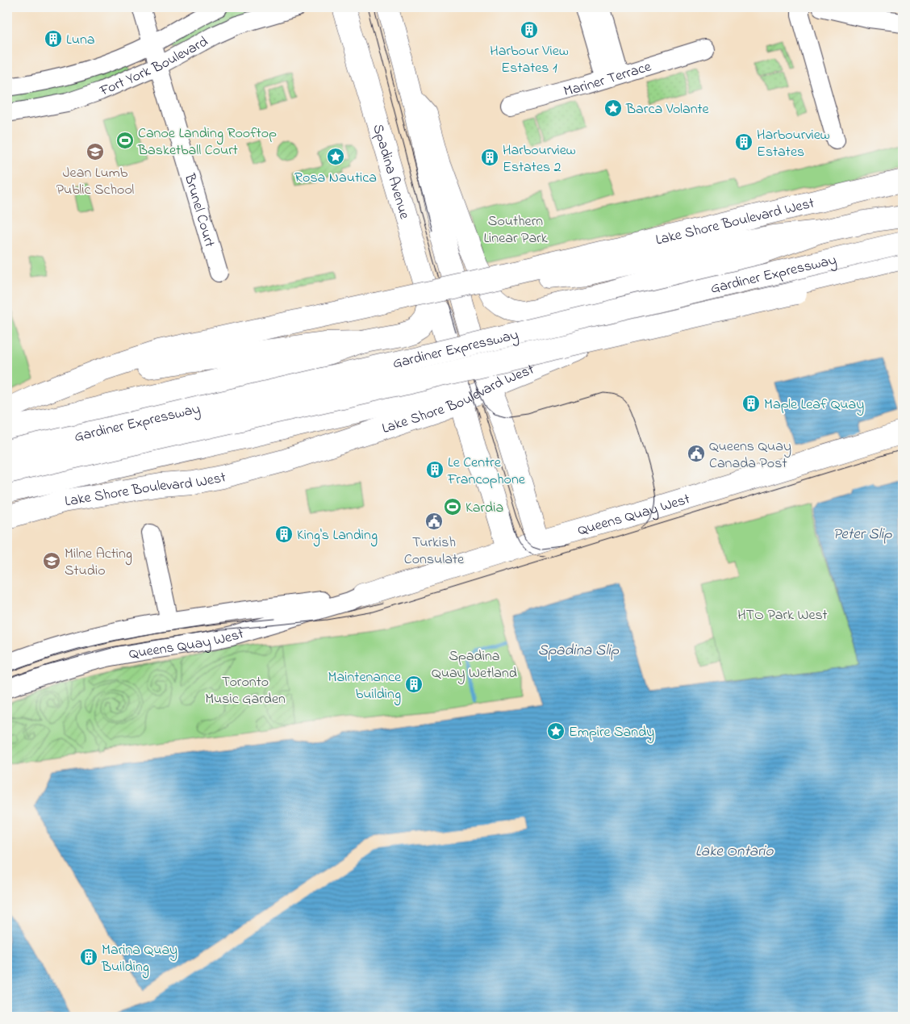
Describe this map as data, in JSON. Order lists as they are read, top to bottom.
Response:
{
  "streets": {
    "main road": [
      "Spadina Avenue",
      "Lake Shore Boulevard West",
      "Gardiner Expressway",
      "Queens Quay West"
    ],
    "street": ["Fort York Boulevard", "Mariner Terrace", "Brunel Court"]
  },
  "crossings": [
    ["Fort York Boulevard", "Brunel Court"]
  ],
  "water": ["Peter Slip", "Spadina Slip", "Lake Ontario"],
  "parks": [
    "Southern Linear Park",
    "HTO Park West",
    "Spadina Quay Wetland",
    "Toronto Music Garden"
  ],
  "places": {
    "building": [
      "Harbour View Estates 1",
      "Luna",
      "Harbourview Estates",
      "Harbourview Estates 2",
      "Maple Leaf Quay",
      "Le Centre Francophone",
      "King's Landing",
      "Maintenance building",
      "Marina Quay Building"
    ],
    "place": ["Barca Volante", "Rosa Nautica", "Empire Sandy"],
    "sports": ["Canoe Landing Rooftop Basketball Court", "Kardia"],
    "school or university": ["Jean Lumb Public School", "Milne Acting Studio"],
    "public building": ["Queens Quay Canada Post", "Turkish Consulate"]
  }
}
